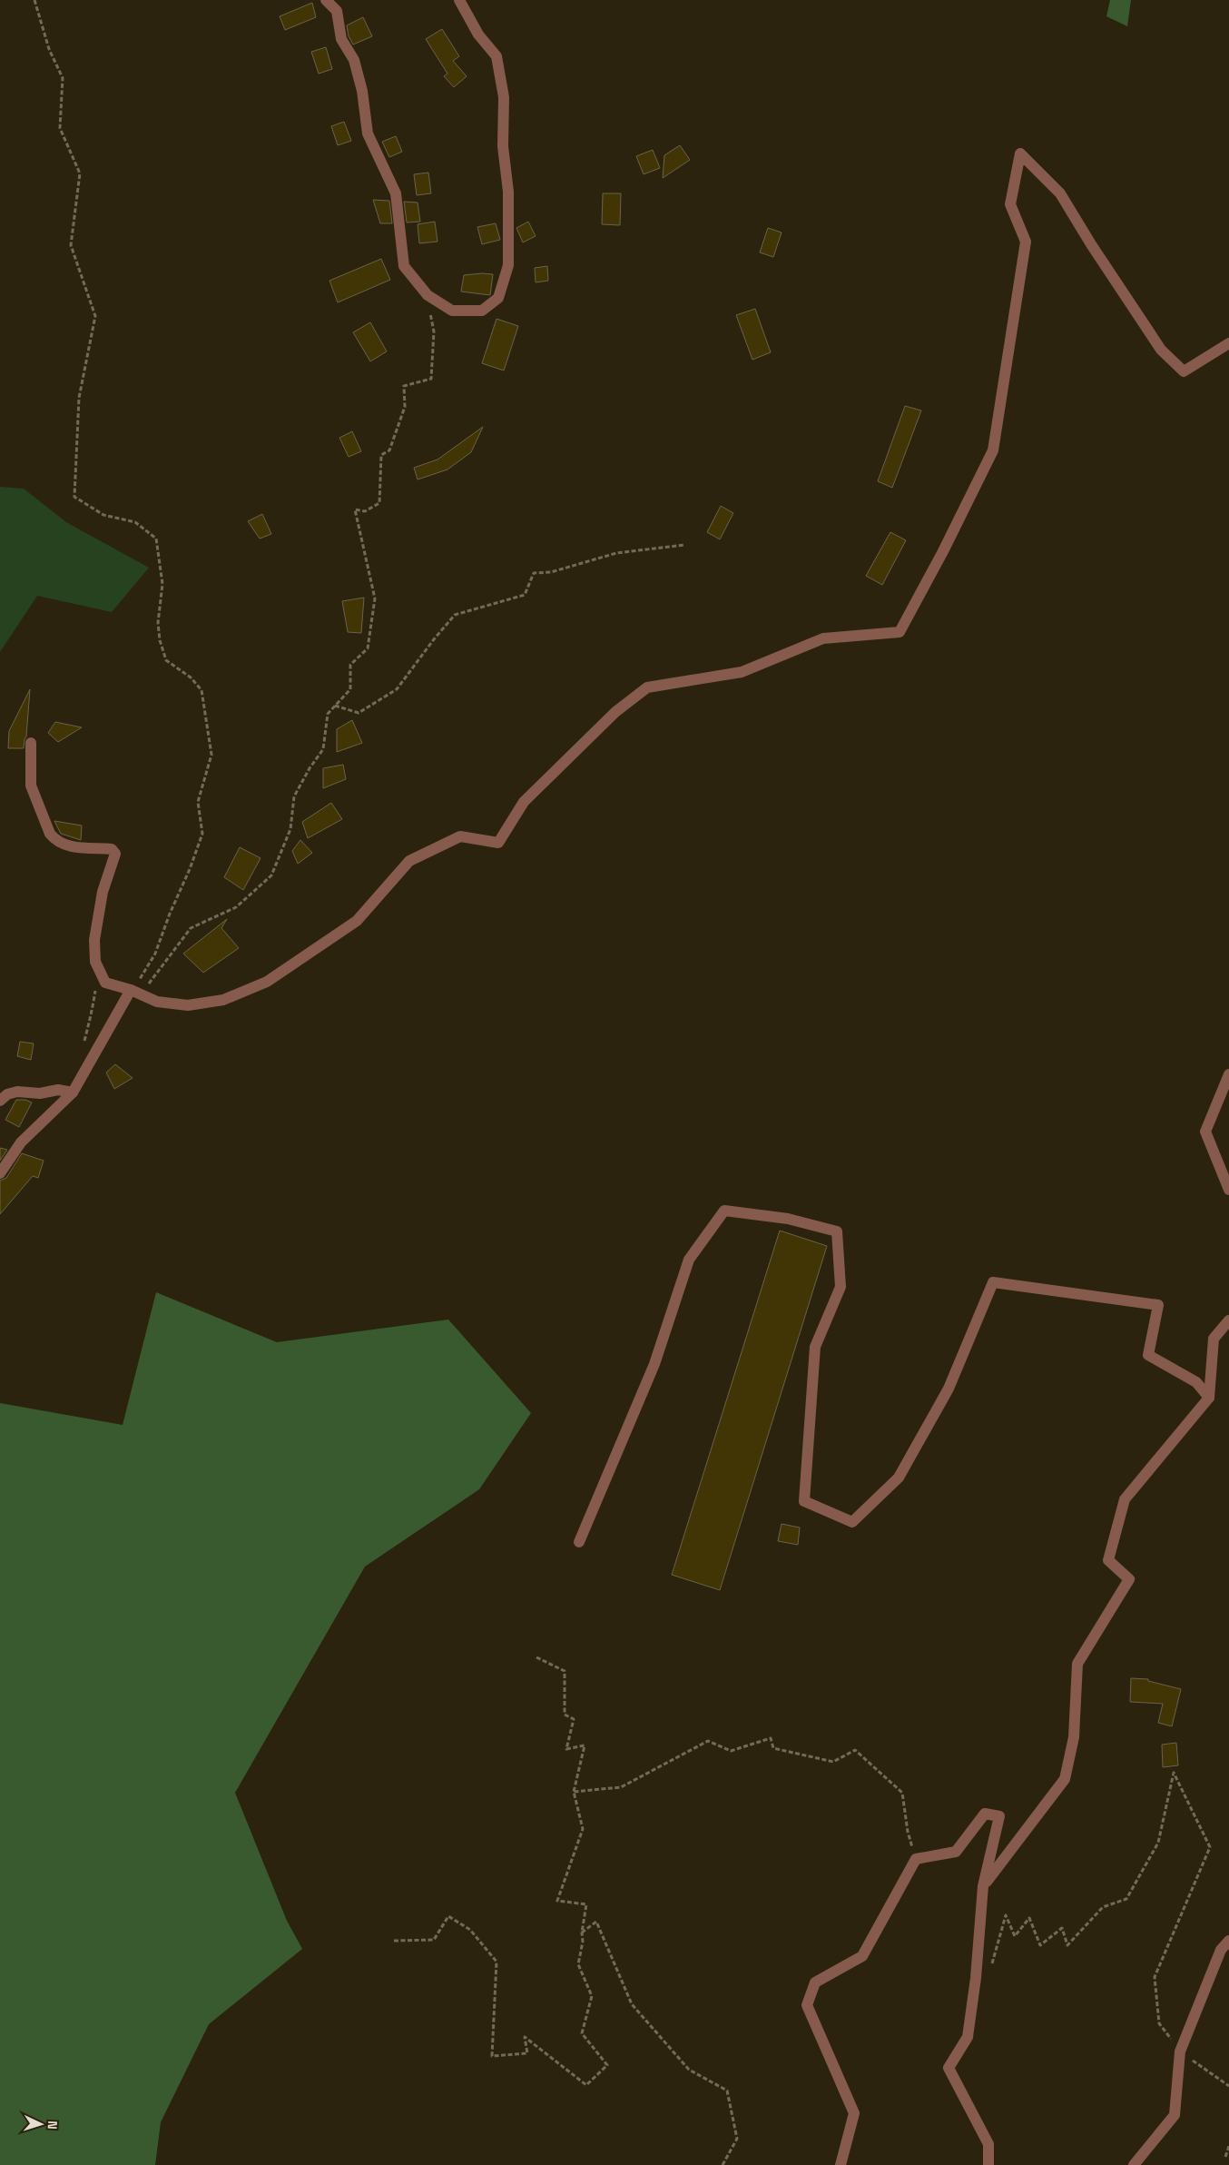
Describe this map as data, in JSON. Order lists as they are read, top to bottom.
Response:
{
  "north": "right"
}
